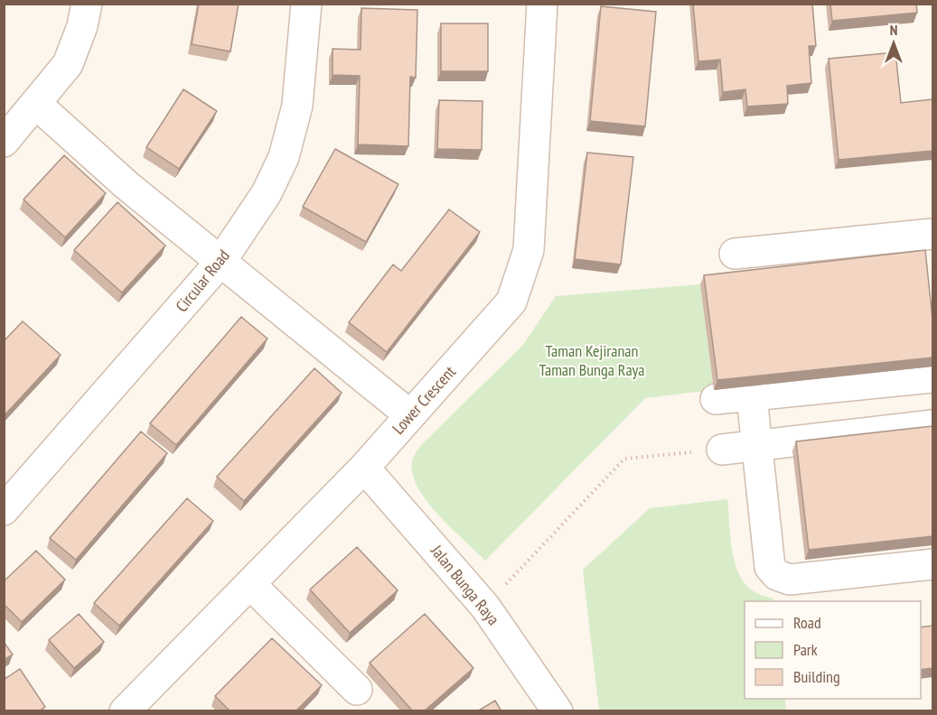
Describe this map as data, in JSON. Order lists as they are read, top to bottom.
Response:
{
  "streets": {
    "street": ["Circular Road", "Lower Crescent", "Jalan Bunga Raya"]
  },
  "crossings": [
    ["Lower Crescent", "Jalan Bunga Raya"]
  ],
  "parks": ["Taman Kejiranan Taman Bunga Raya"],
  "legend": ["Road", "Park", "Building"],
  "north": "top"
}
